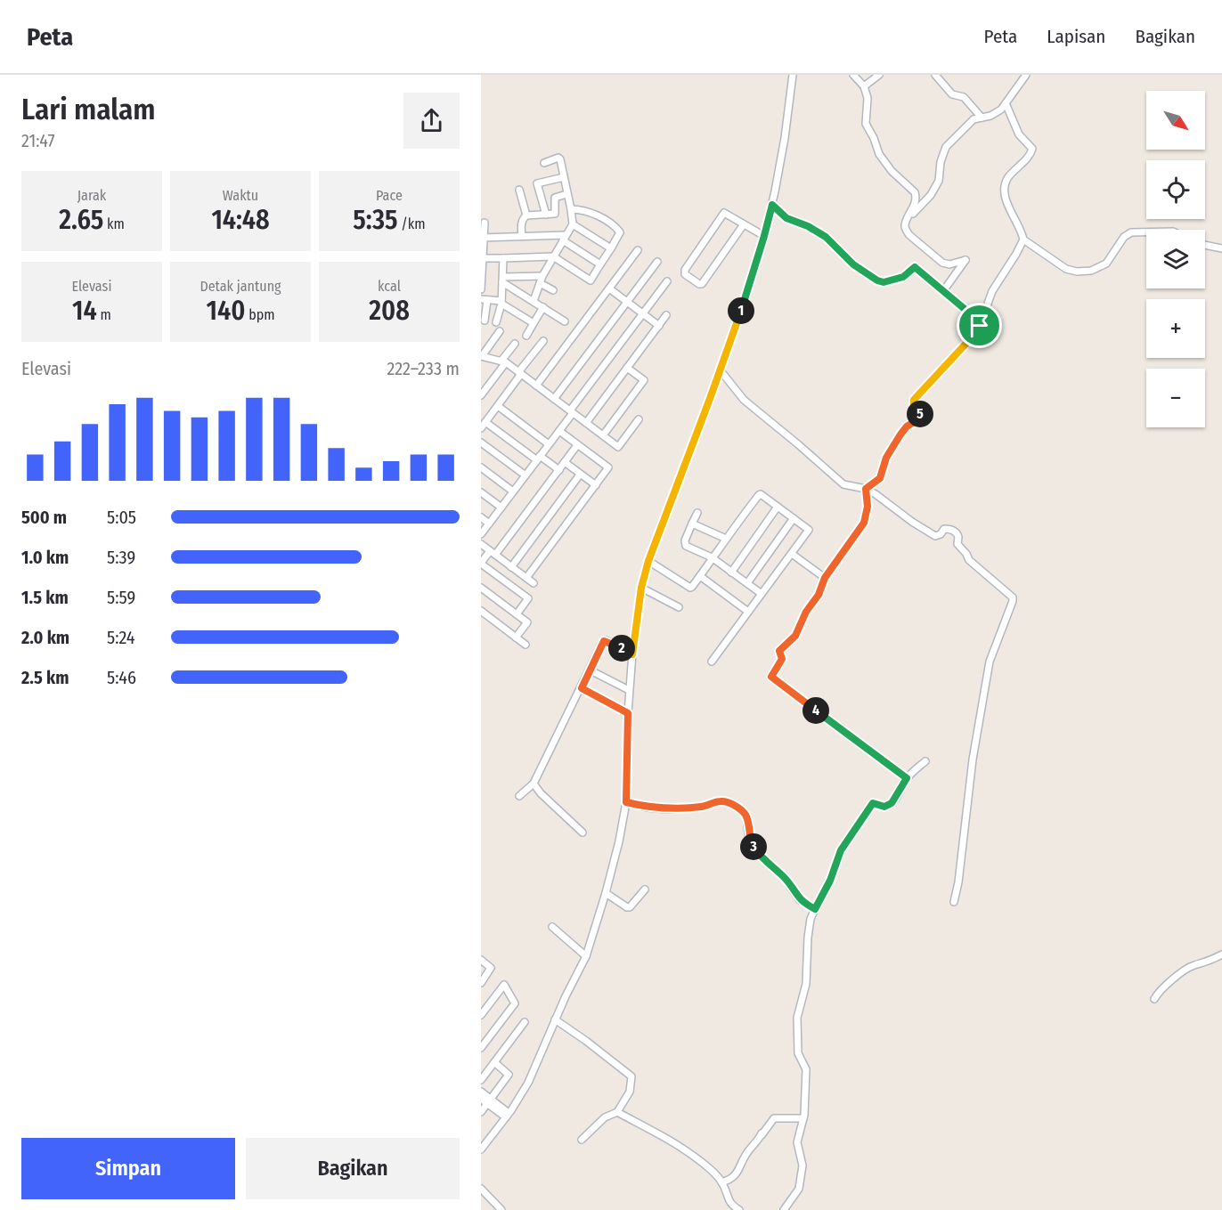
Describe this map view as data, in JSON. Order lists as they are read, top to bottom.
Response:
{
  "north": "bottom right",
  "page": {
    "header": "Peta",
    "nav": ["Peta", "Lapisan", "Bagikan"],
    "heading": ["Lari malam", "21:47"],
    "map_buttons": ["+", "−"],
    "stats": [
      ["Jarak", "2.65 km"],
      ["Waktu", "14:48"],
      ["Pace", "5:35 /km"],
      ["Elevasi", "14 m"],
      ["Detak jantung", "140 bpm"],
      ["kcal", "208"]
    ],
    "pins": [
      "1",
      "5",
      "2",
      "4",
      "3"
    ],
    "chart": ["Elevasi", "222–233 m"],
    "list": [
      {
        "name": "500 m",
        "note": "5:05"
      },
      {
        "name": "1.0 km",
        "note": "5:39"
      },
      {
        "name": "1.5 km",
        "note": "5:59"
      },
      {
        "name": "2.0 km",
        "note": "5:24"
      },
      {
        "name": "2.5 km",
        "note": "5:46"
      }
    ],
    "buttons": ["Simpan", "Bagikan"]
  }
}
